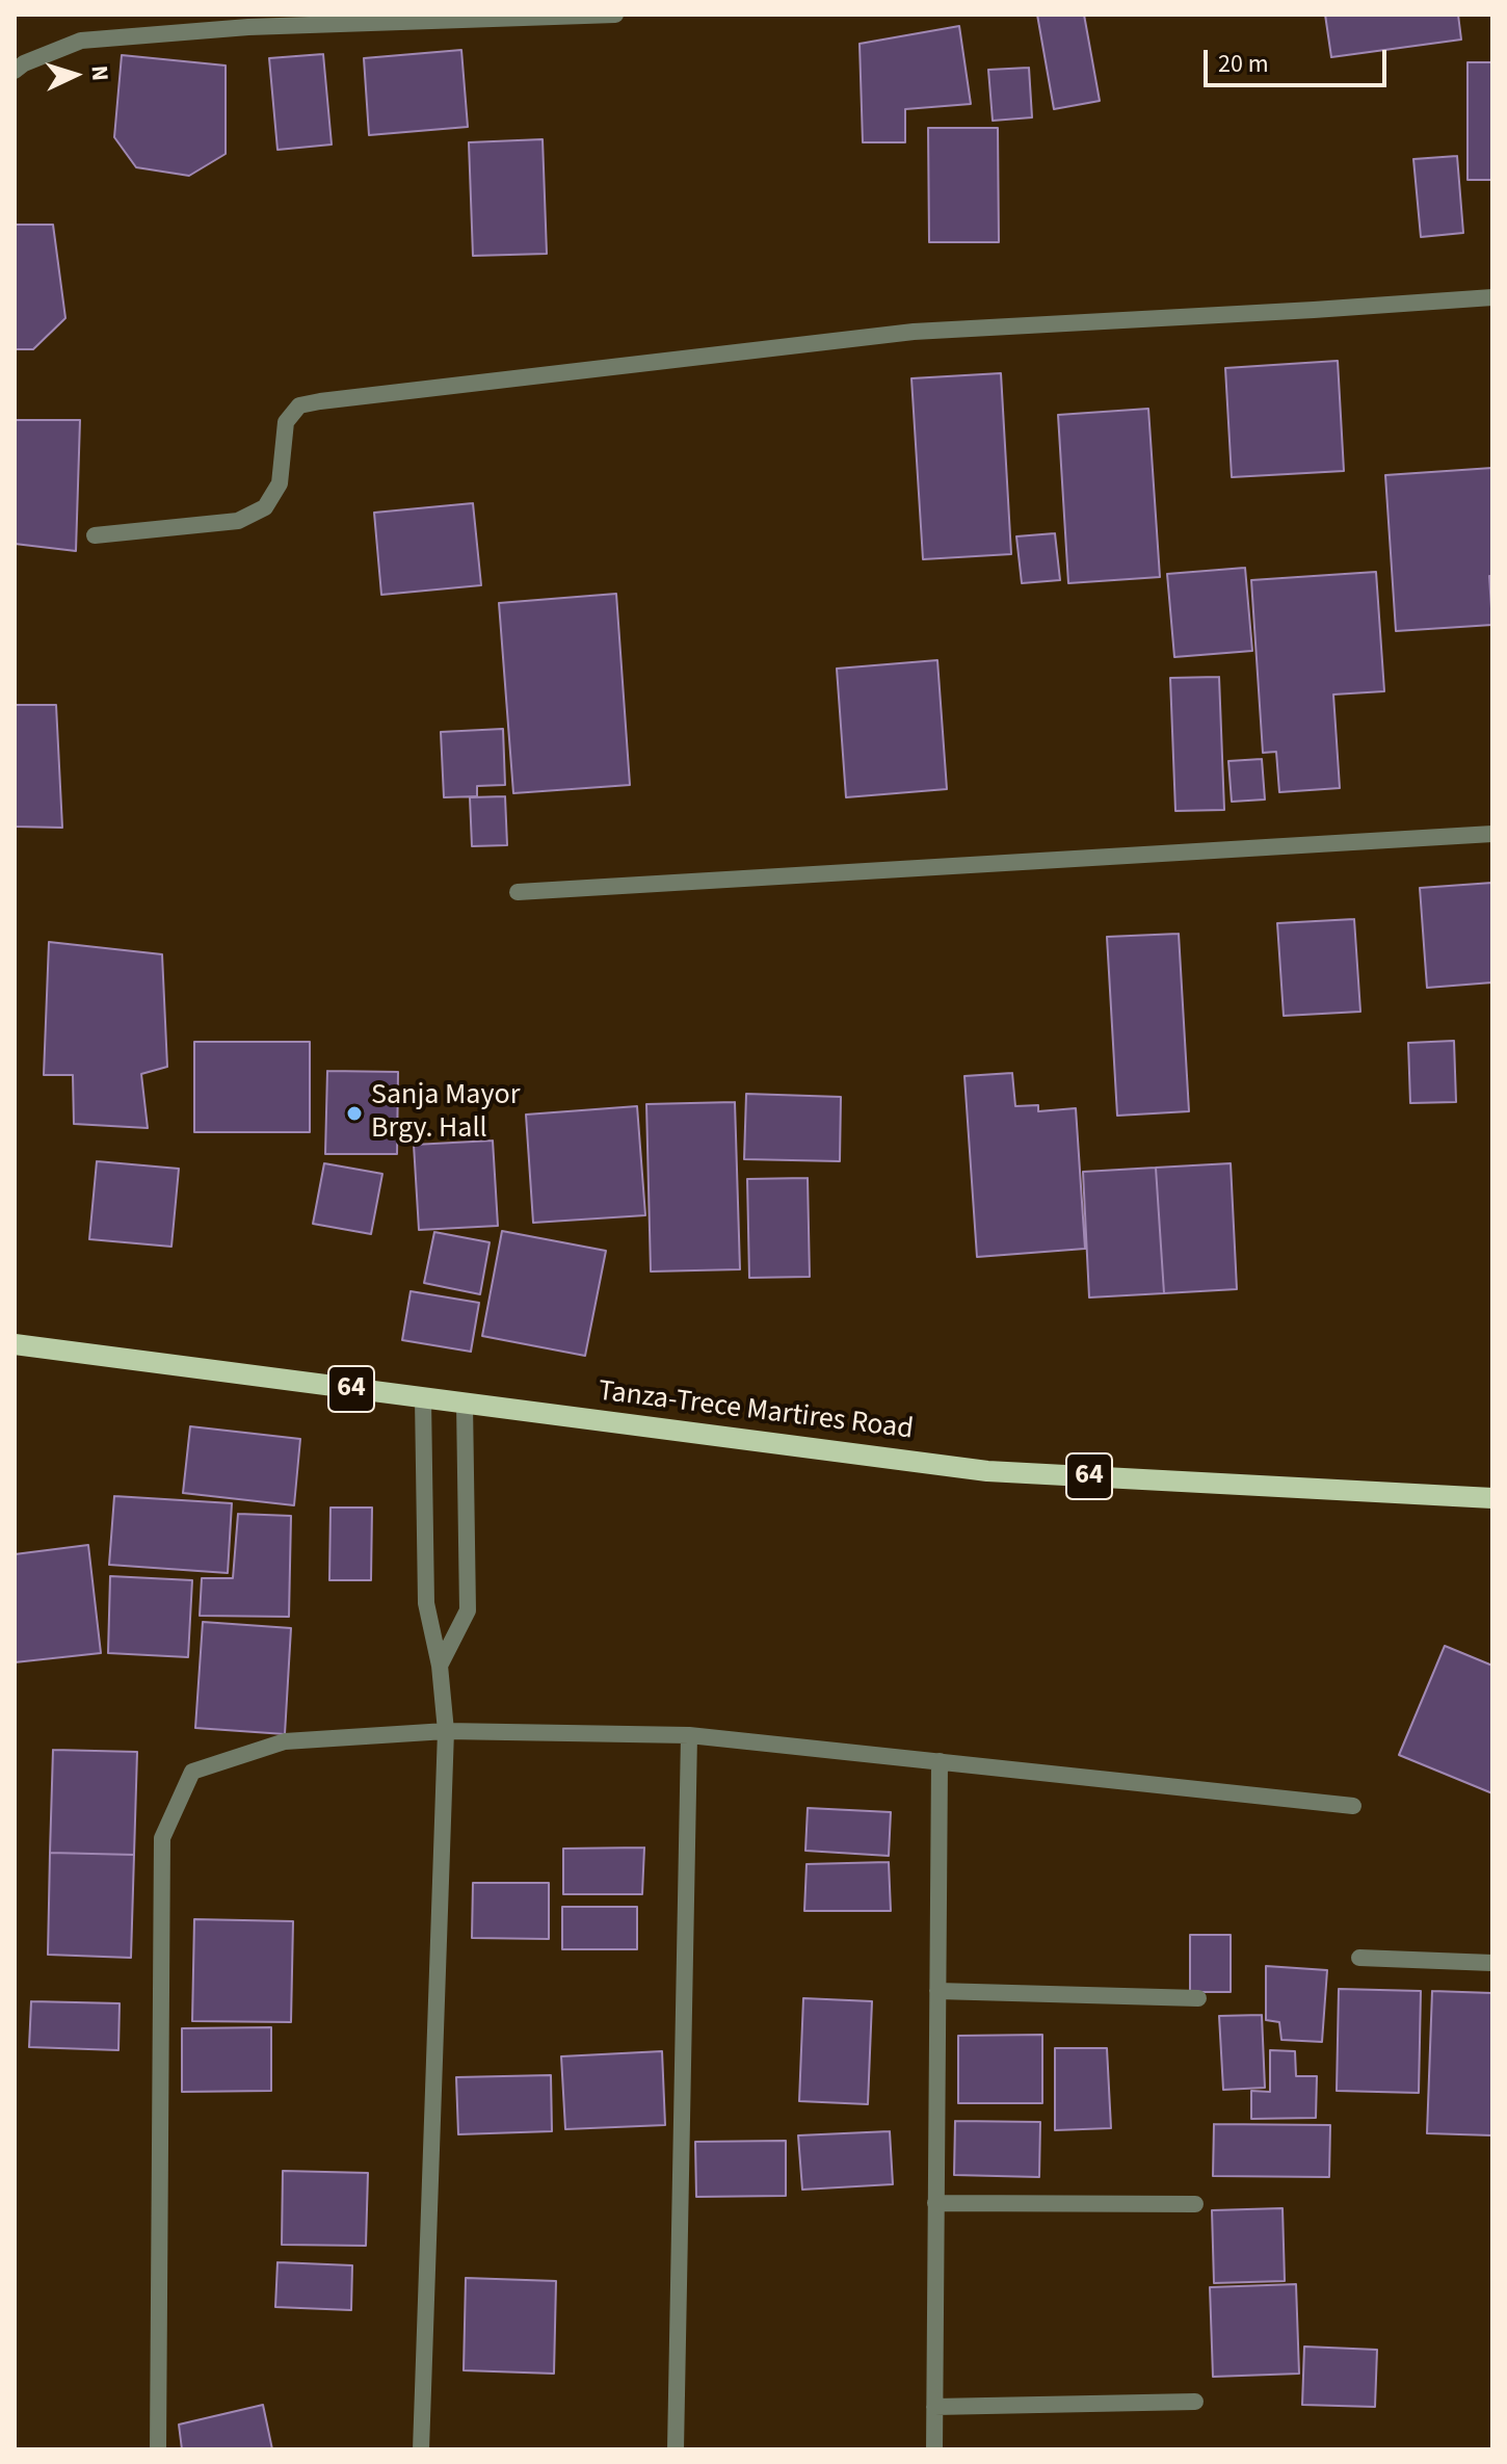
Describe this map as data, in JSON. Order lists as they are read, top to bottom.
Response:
{
  "streets": {
    "main road": ["64", "Tanza-Trece Martires Road"]
  },
  "places": ["Sanja Mayor Brgy. Hall"],
  "scale_bar": "20 m",
  "north": "right"
}
